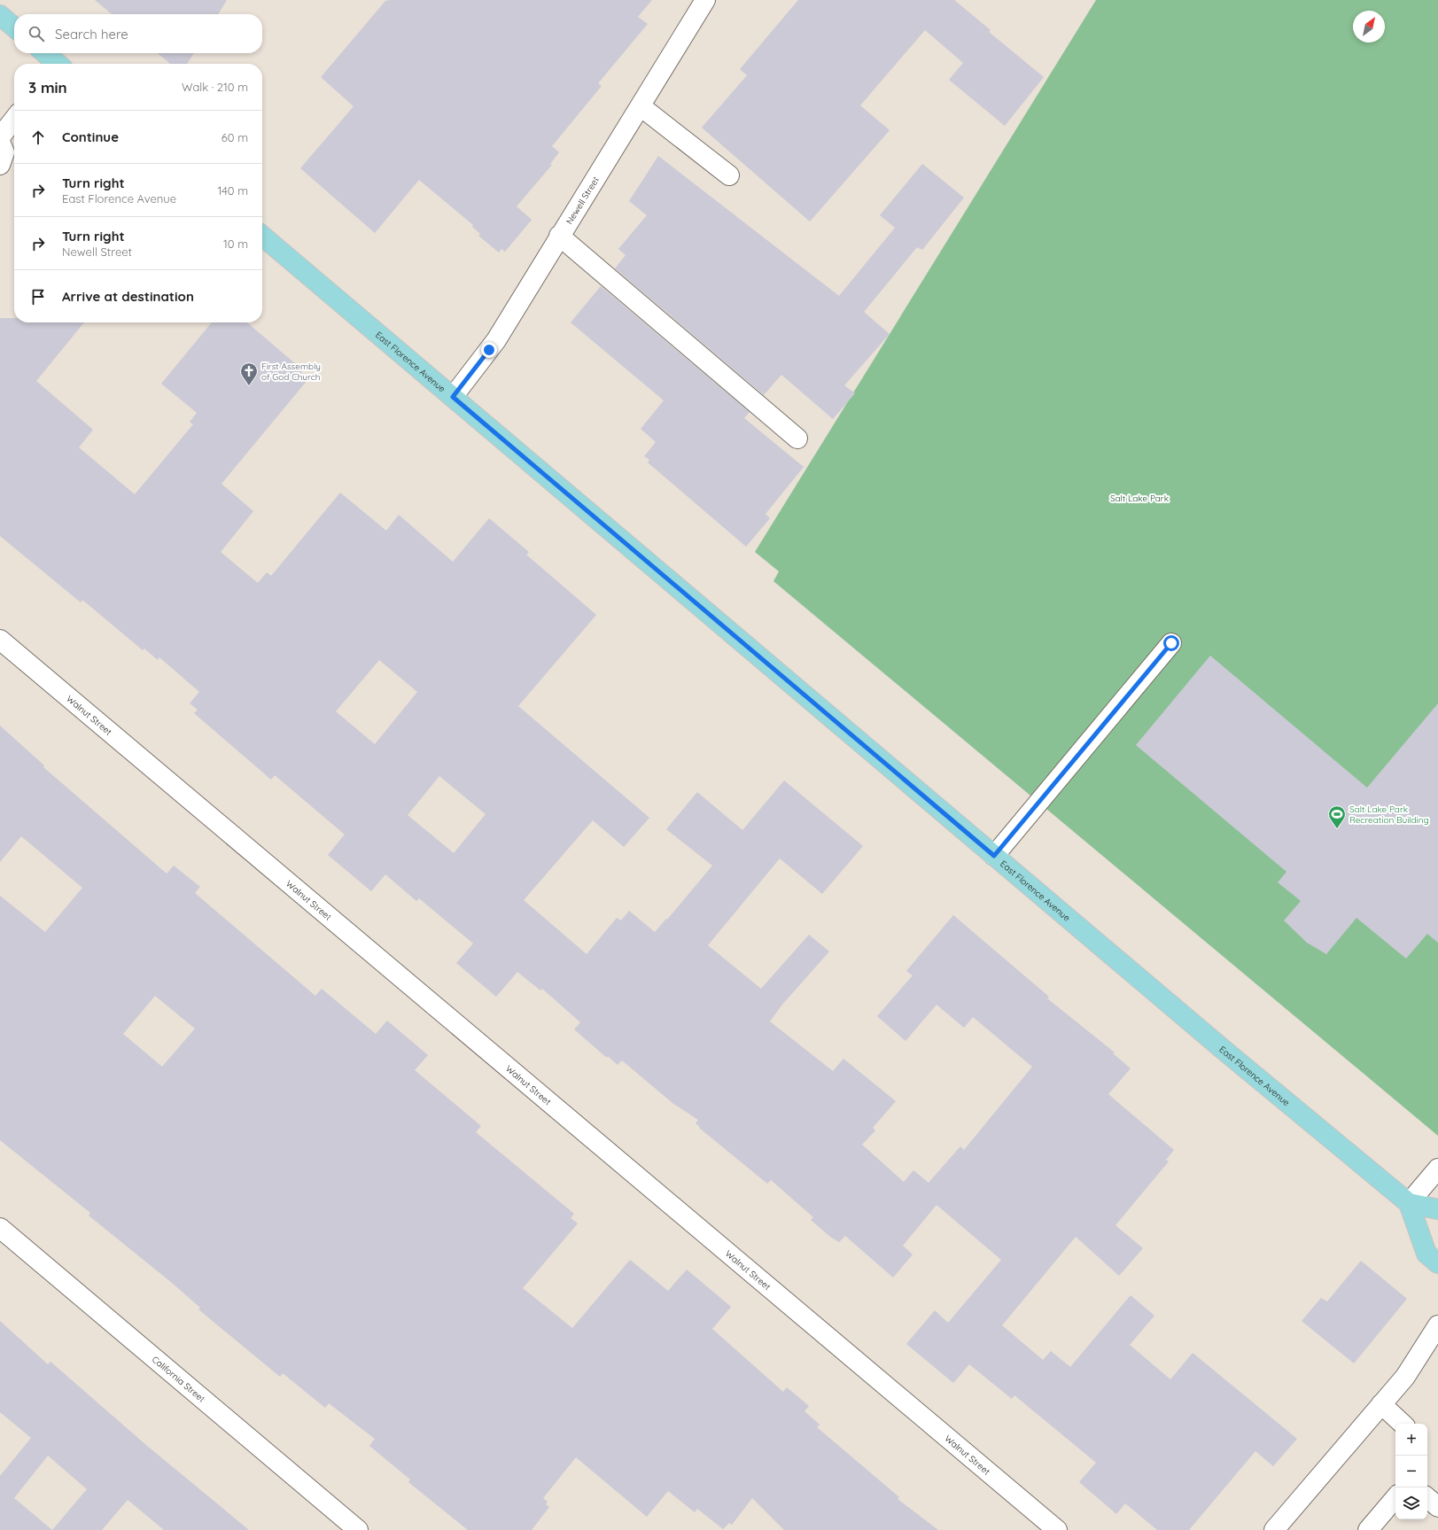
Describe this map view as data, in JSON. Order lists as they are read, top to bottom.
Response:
{
  "streets": {
    "main road": ["East Florence Avenue"],
    "street": ["Newell Street", "Walnut Street", "California Street"]
  },
  "crossings": [
    ["Newell Street", "East Florence Avenue"]
  ],
  "parks": ["Salt Lake Park"],
  "places": {
    "church": ["First Assembly of God Church"],
    "sports": ["Salt Lake Park Recreation Building"]
  },
  "north": "top right",
  "page": {
    "search": "Search here",
    "heading": ["3 min", "Walk · 210 m"],
    "list": [
      ["Continue", "60 m"],
      ["Turn right", "East Florence Avenue", "140 m"],
      ["Turn right", "Newell Street", "10 m"],
      "Arrive at destination"
    ],
    "map_buttons": ["+", "−"]
  }
}
